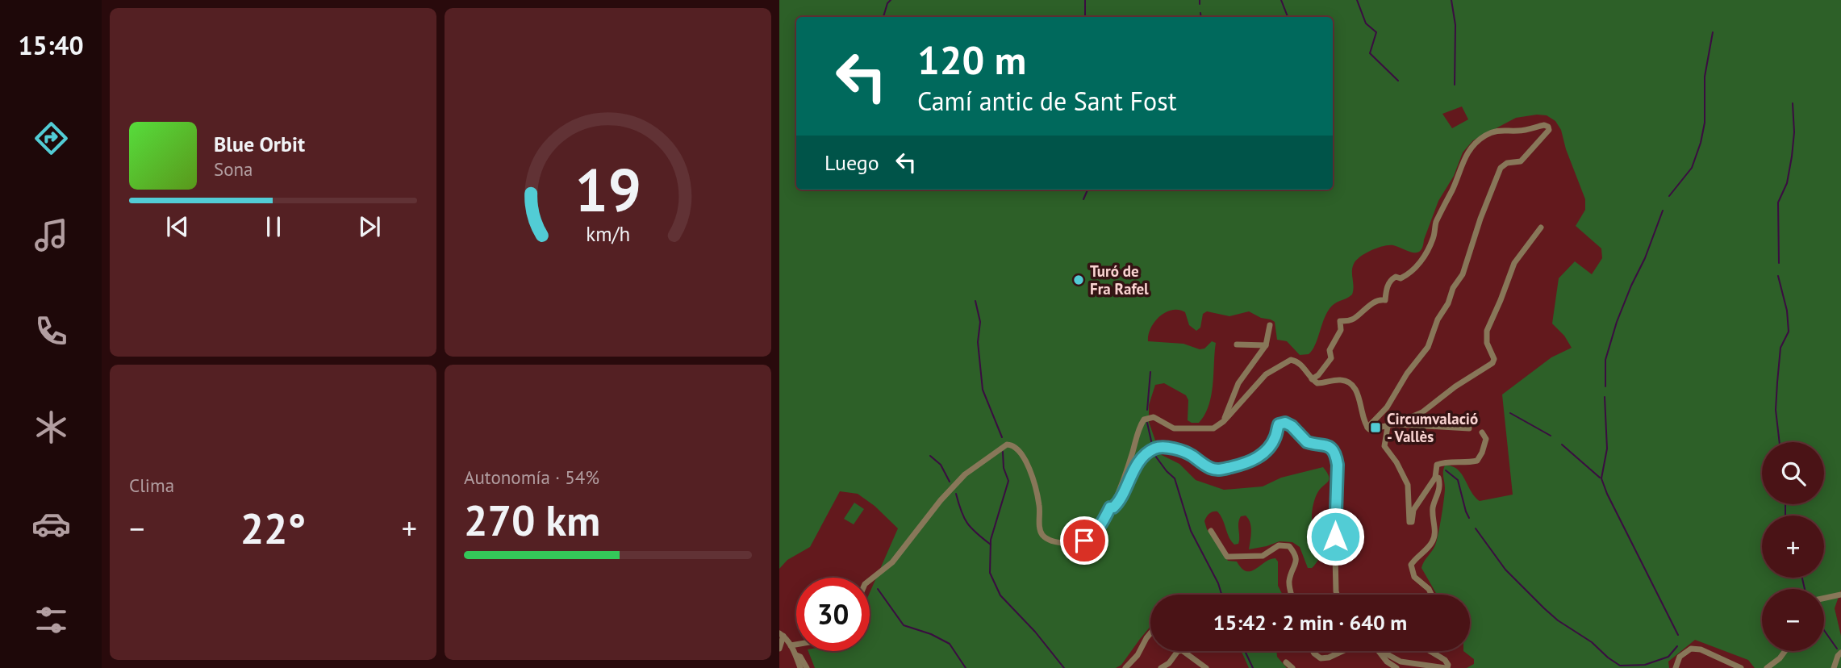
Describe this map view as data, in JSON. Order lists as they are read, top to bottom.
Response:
{
  "places": {
    "other": ["Turó de Fra Rafel"],
    "transit": ["Circumvalació - Vallès"]
  },
  "page": {
    "tabs": "15:40",
    "turn": ["120 m", "Camí antic de Sant Fost"],
    "song": ["Blue Orbit", "Sona"],
    "then": "Luego",
    "tile": [
      "Clima",
      ["Autonomía · 54%", "270 km"]
    ],
    "map_buttons": ["+", "−"],
    "heat": ["−", "22°", "+"],
    "limit": "30",
    "trip": "15:42 · 2 min · 640 m",
    "gauge": ["19", "km/h"]
  }
}
